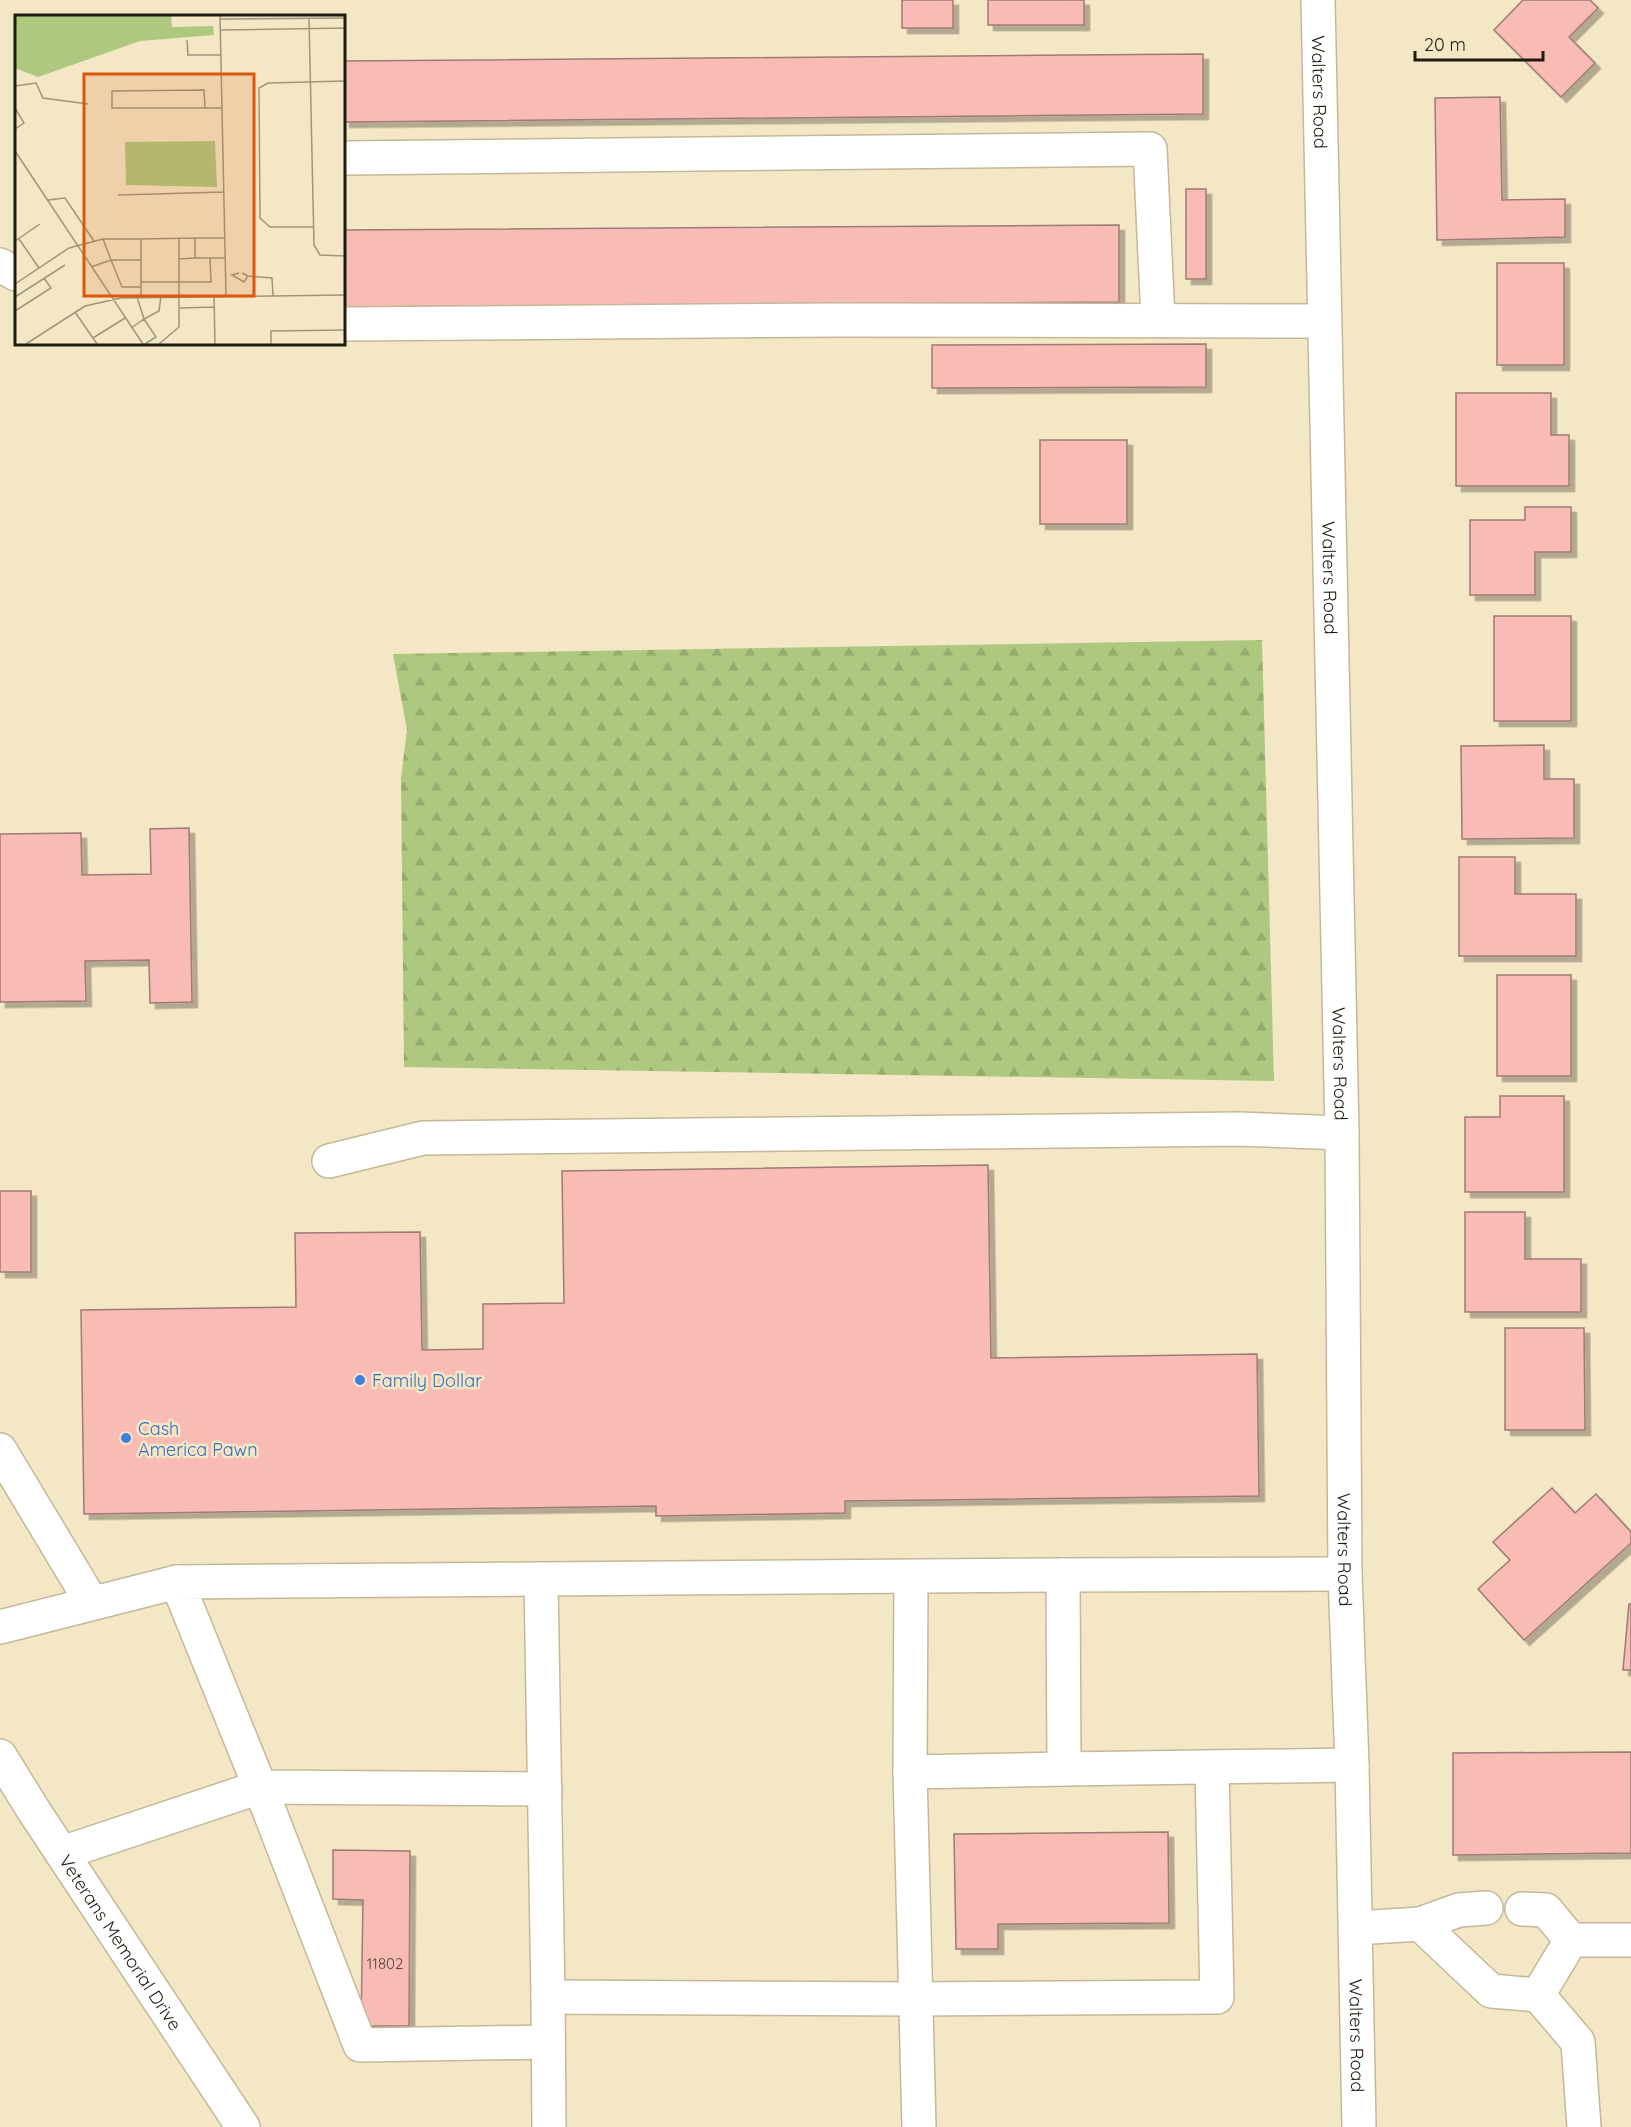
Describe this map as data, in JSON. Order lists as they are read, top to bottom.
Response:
{
  "streets": {
    "street": ["Walters Road", "Veterans Memorial Drive"]
  },
  "places": ["Family Dollar", "Cash America Pawn"],
  "house_numbers": ["11802"],
  "scale_bar": "20 m"
}
